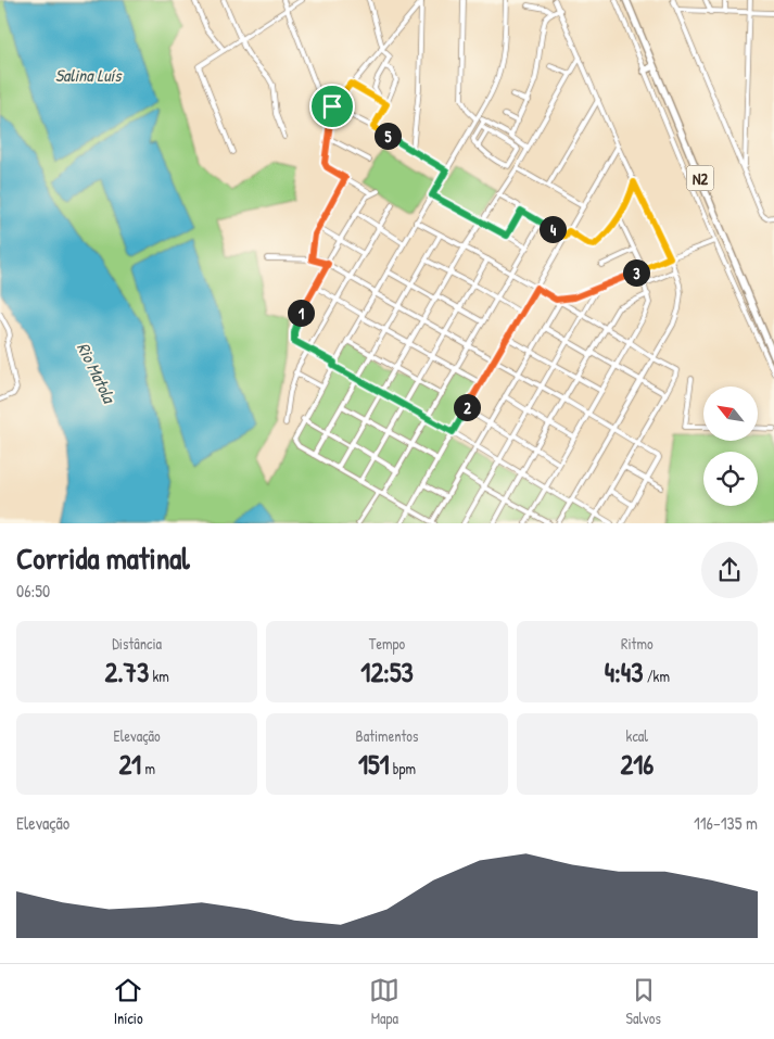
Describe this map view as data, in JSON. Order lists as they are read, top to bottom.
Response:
{
  "streets": {
    "main road": ["N2"]
  },
  "water": ["Salina Luís", "Rio Matola"],
  "north": "top left",
  "page": {
    "pins": [
      "5",
      "4",
      "3",
      "1",
      "2"
    ],
    "heading": ["Corrida matinal", "06:50"],
    "stats": [
      ["Distância", "2.73 km"],
      ["Tempo", "12:53"],
      ["Ritmo", "4:43 /km"],
      ["Elevação", "21 m"],
      ["Batimentos", "151 bpm"],
      ["kcal", "216"]
    ],
    "chart": ["Elevação", "116–135 m"],
    "tabs": ["Início", "Mapa", "Salvos"]
  }
}
